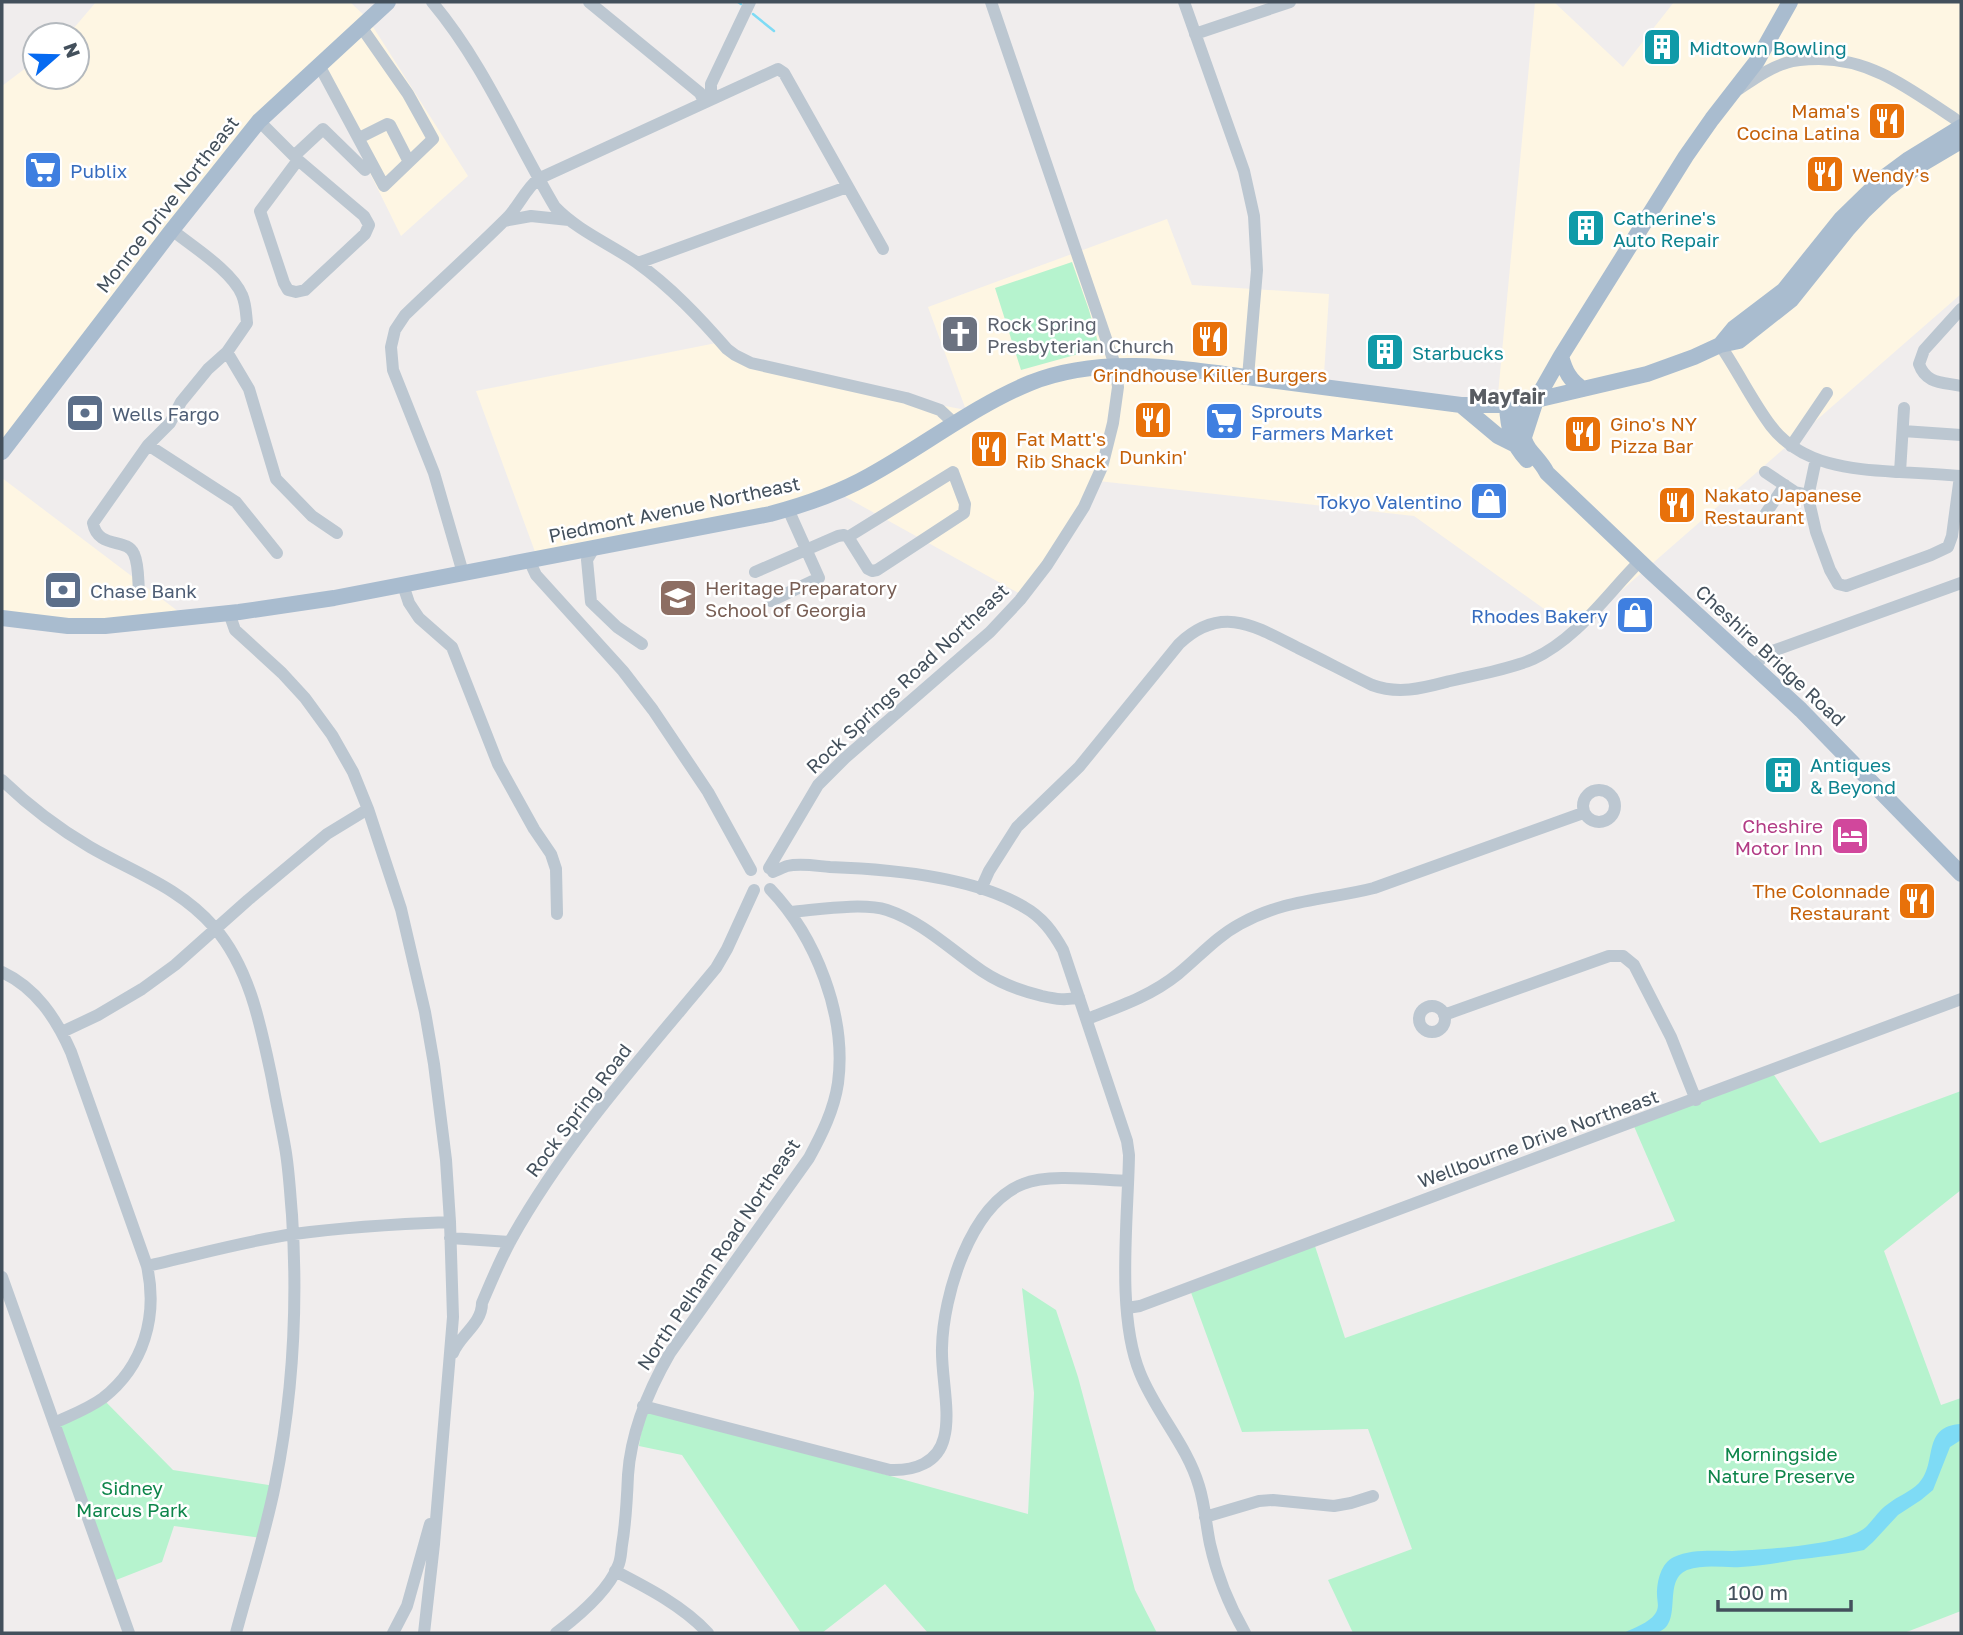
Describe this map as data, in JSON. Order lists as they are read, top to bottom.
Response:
{
  "streets": {
    "main road": ["Monroe Drive Northeast", "Piedmont Avenue Northeast", "Cheshire Bridge Road"],
    "street": [
      "Rock Springs Road Northeast",
      "Rock Spring Road",
      "Wellbourne Drive Northeast",
      "North Pelham Road Northeast"
    ]
  },
  "crossings": [
    ["Piedmont Avenue Northeast", "Rock Springs Road Northeast"],
    ["Rock Springs Road Northeast", "Rock Spring Road"],
    ["Rock Springs Road Northeast", "North Pelham Road Northeast"],
    ["Rock Spring Road", "North Pelham Road Northeast"]
  ],
  "districts": ["Mayfair"],
  "parks": ["Morningside Nature Preserve", "Sidney Marcus Park"],
  "places": {
    "building": [
      "Midtown Bowling",
      "Catherine's Auto Repair",
      "Starbucks",
      "Antiques & Beyond"
    ],
    "restaurant": [
      "Mama's Cocina Latina",
      "Wendy's",
      "Grindhouse Killer Burgers",
      "Dunkin'",
      "Gino's NY Pizza Bar",
      "Fat Matt's Rib Shack",
      "Nakato Japanese Restaurant",
      "The Colonnade Restaurant"
    ],
    "supermarket": ["Publix", "Sprouts Farmers Market"],
    "church": ["Rock Spring Presbyterian Church"],
    "bank": ["Wells Fargo", "Chase Bank"],
    "shop": ["Tokyo Valentino", "Rhodes Bakery"],
    "school or university": ["Heritage Preparatory School of Georgia"],
    "hotel": ["Cheshire Motor Inn"]
  },
  "scale_bar": "100 m",
  "north": "right"
}
